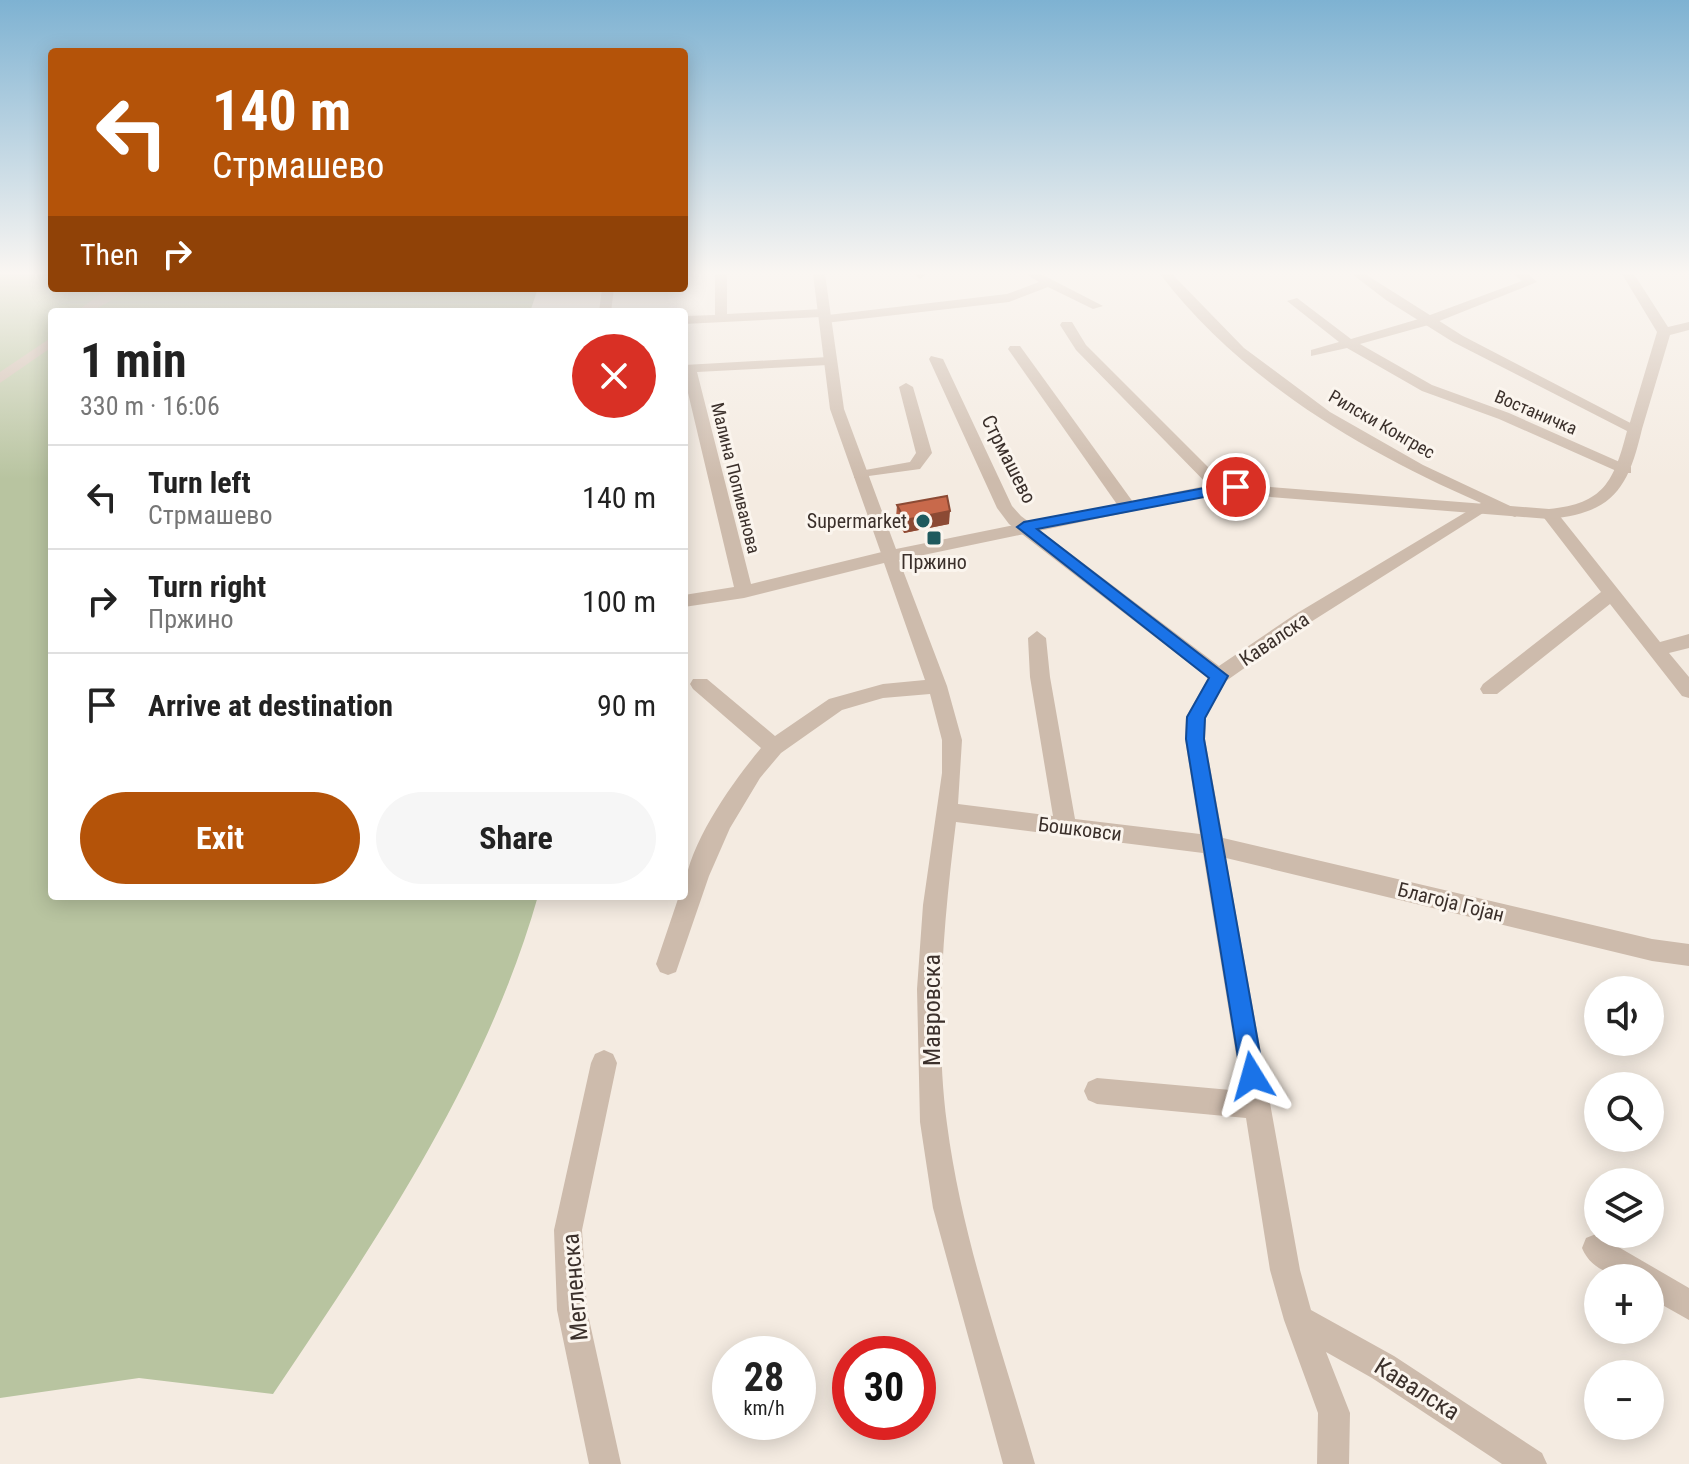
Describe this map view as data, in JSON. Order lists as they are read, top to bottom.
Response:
{
  "streets": {
    "street": [
      "Востаничка",
      "Рилски Конгрес",
      "Стрмашево",
      "Малина Попиванова",
      "Кавалска",
      "Бошковси",
      "Благоја Гојан",
      "Мавровска",
      "Мегленска"
    ]
  },
  "crossings": [
    ["Стрмашево", "Кавалска"],
    ["Малина Попиванова", "Мавровска"],
    ["Кавалска", "Бошковси"],
    ["Кавалска", "Благоја Гојан"],
    ["Бошковси", "Благоја Гојан"],
    ["Бошковси", "Мавровска"]
  ],
  "places": {
    "other": ["Supermarket"],
    "transit": ["Пржино"]
  },
  "page": {
    "turn": ["140 m", "Стрмашево"],
    "then": "Then",
    "heading": ["1 min", "330 m · 16:06"],
    "list": [
      {
        "name": "Turn left",
        "note": "Стрмашево",
        "value": "140 m"
      },
      {
        "name": "Turn right",
        "note": "Пржино",
        "value": "100 m"
      },
      {
        "name": "Arrive at destination",
        "value": "90 m"
      }
    ],
    "buttons": ["Exit", "Share"],
    "map_buttons": ["+", "−"],
    "speed": "28 km/h",
    "limit": "30"
  }
}
